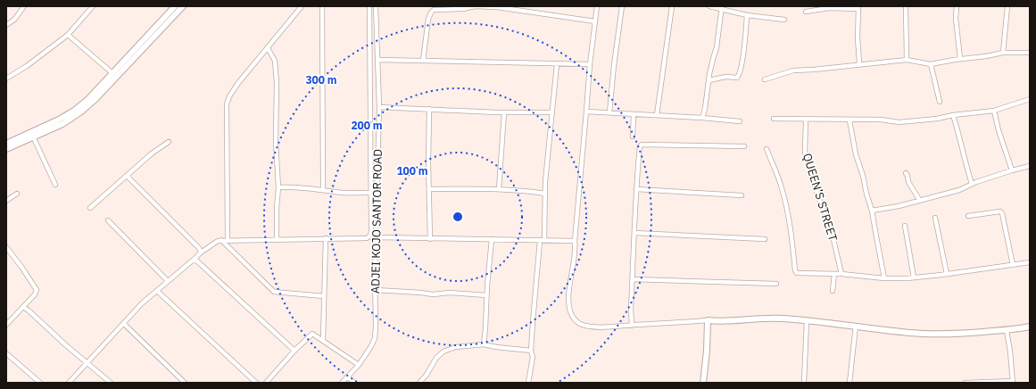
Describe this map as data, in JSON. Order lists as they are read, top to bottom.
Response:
{
  "streets": {
    "street": ["QUEEN’S STREET", "ADJEI KOJO SANTOR ROAD"]
  },
  "rings": ["300 m", "200 m", "100 m"]
}
